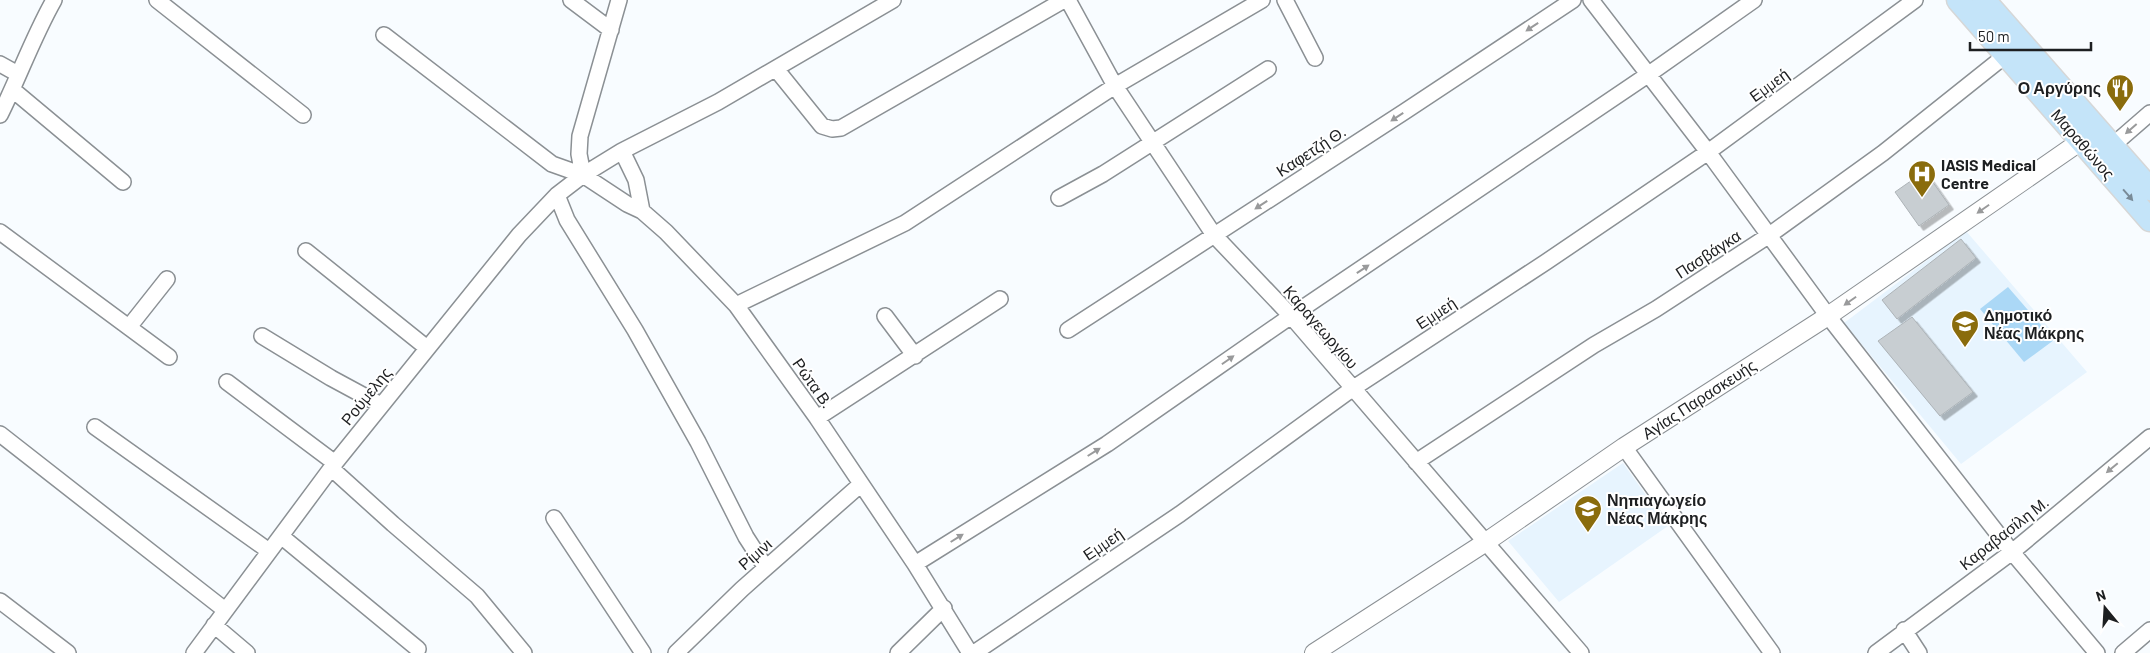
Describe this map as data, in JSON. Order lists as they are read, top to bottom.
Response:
{
  "streets": {
    "main road": ["Μαραθώνος"],
    "street": [
      "Εμμεή",
      "Καφετζή Θ.",
      "Πασβάγκα",
      "Καραγεωργίου",
      "Ρώτα Β.",
      "Ρούμελης",
      "Αγίας Παρασκευής",
      "Καραβασίλη Μ.",
      "Ρίμινι"
    ]
  },
  "crossings": [
    ["Εμμεή", "Καραγεωργίου"],
    ["Μαραθώνος", "Πασβάγκα"],
    ["Μαραθώνος", "Αγίας Παρασκευής"],
    ["Καφετζή Θ.", "Καραγεωργίου"],
    ["Πασβάγκα", "Καραγεωργίου"],
    ["Καραγεωργίου", "Αγίας Παρασκευής"],
    ["Ρώτα Β.", "Ρούμελης"],
    ["Ρώτα Β.", "Ρίμινι"]
  ],
  "one_way": ["Καραβασίλη Μ."],
  "places": {
    "restaurant": ["Ο Αργύρης"],
    "hospital": ["IASIS Medical Centre"],
    "school or university": ["Δημοτικό Νέας Μάκρης", "Νηπιαγωγείο Νέας Μάκρης"]
  },
  "scale_bar": "50 m",
  "north": "top"
}
